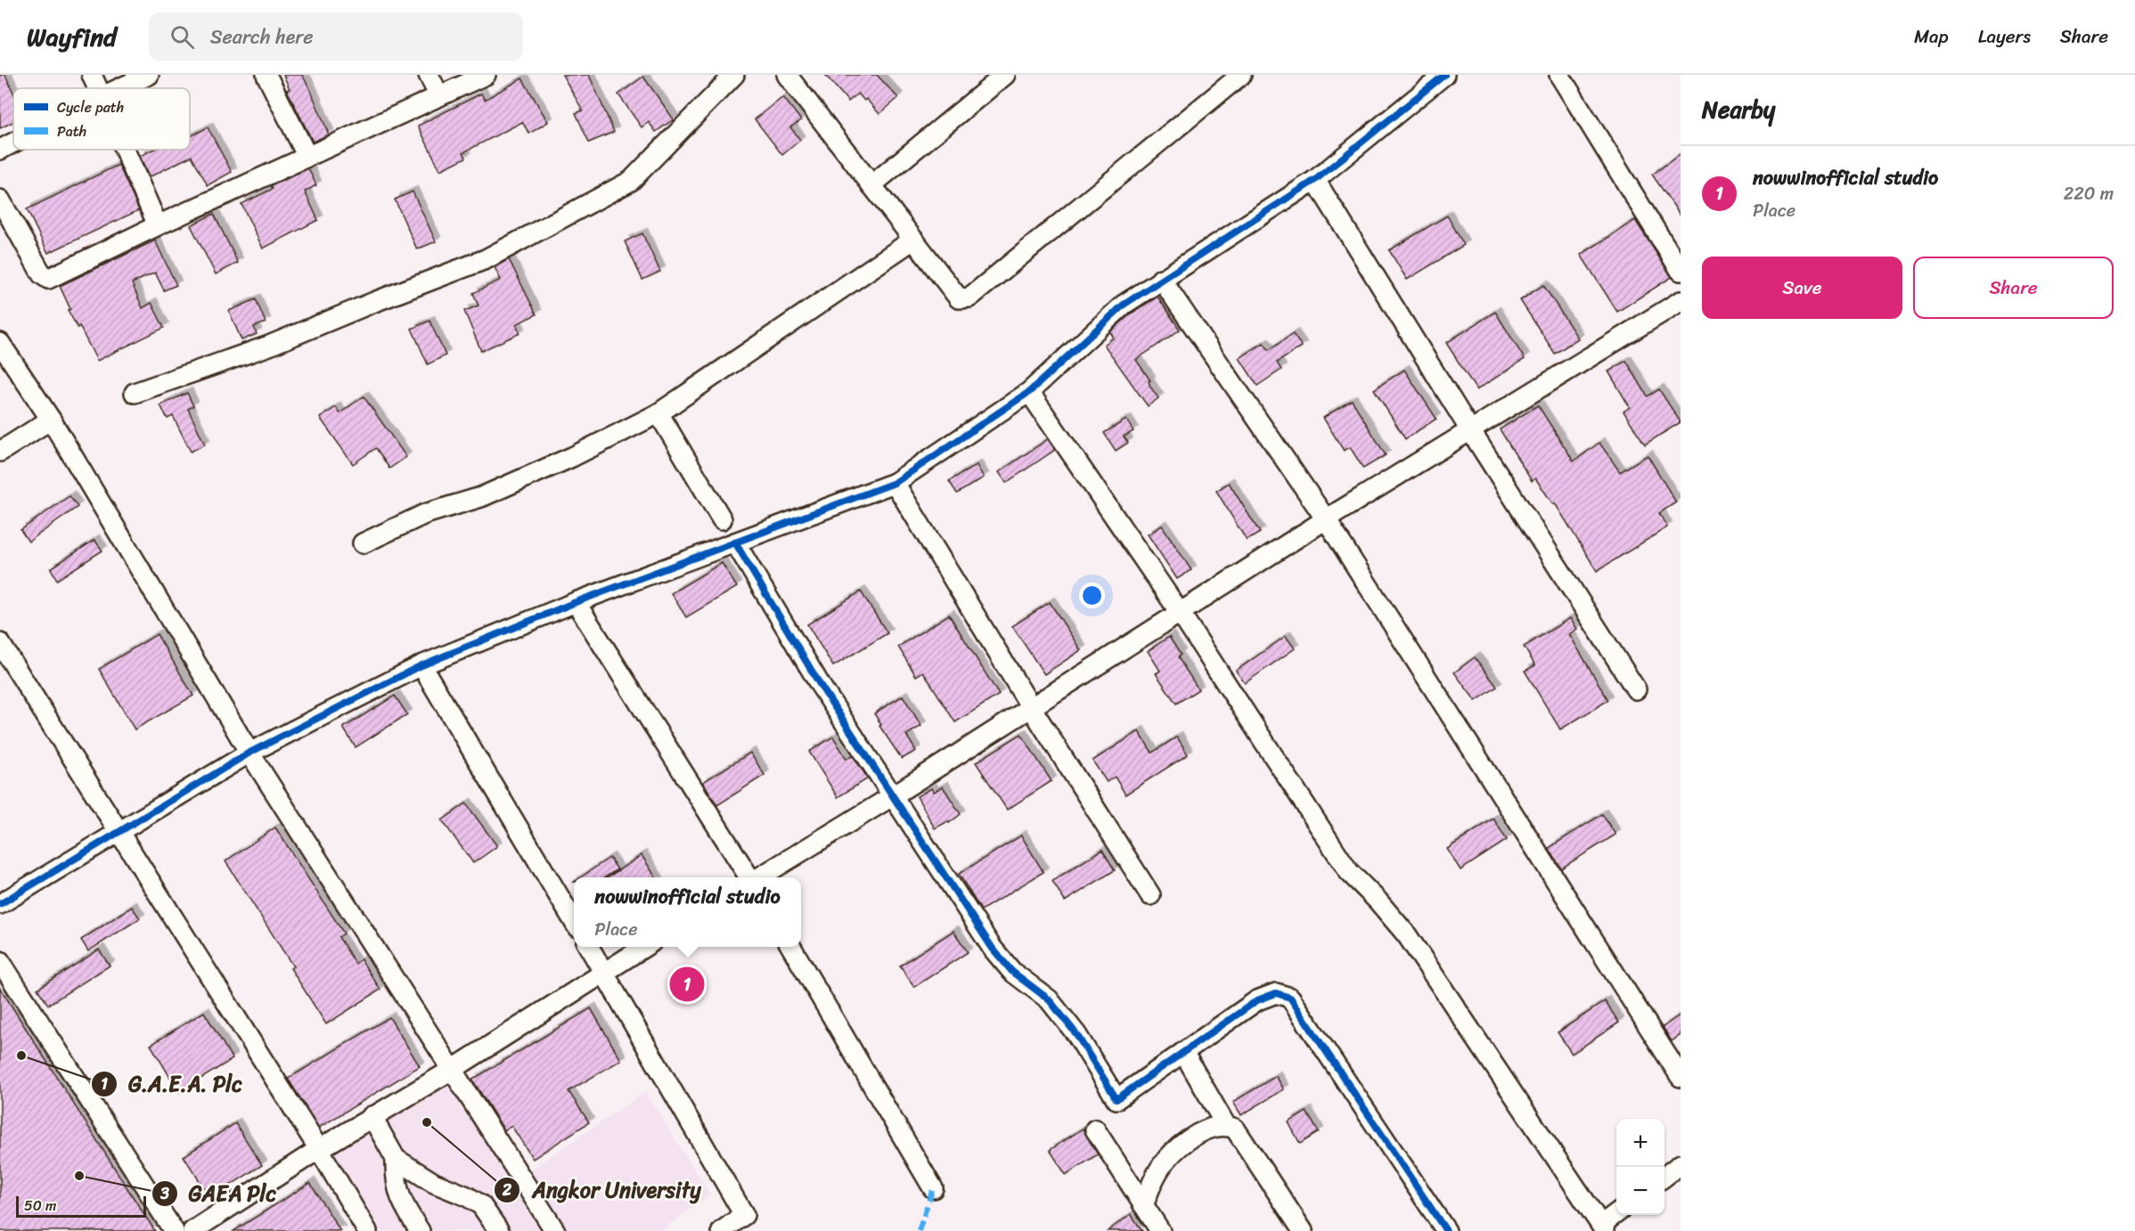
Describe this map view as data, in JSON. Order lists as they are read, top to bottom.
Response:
{
  "places": ["G.A.E.A. Plc", "Angkor University", "GAEA Plc"],
  "legend": ["Cycle path", "Path"],
  "scale_bar": "50 m",
  "page": {
    "header": "Wayfind",
    "search": "Search here",
    "nav": ["Map", "Layers", "Share"],
    "heading": "Nearby",
    "list": [
      {
        "mark": "1",
        "name": "nowwinofficial studio",
        "note": "Place",
        "value": "220 m"
      }
    ],
    "buttons": ["Save", "Share"],
    "popup": ["nowwinofficial studio", "Place"],
    "pins": "1",
    "map_buttons": ["+", "−"],
    "scale": "50 m"
  }
}
